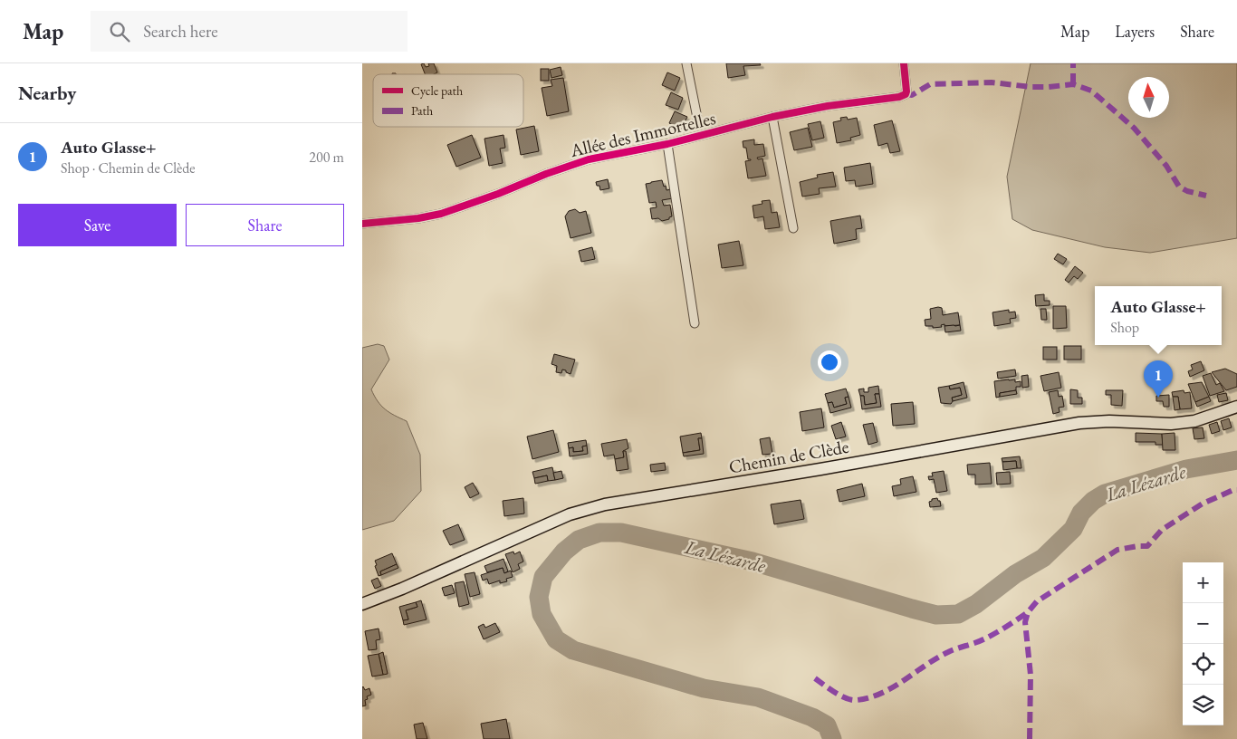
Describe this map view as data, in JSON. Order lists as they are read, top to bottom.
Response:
{
  "streets": {
    "main road": ["Chemin de Clède"],
    "street": ["Allée des Immortelles"]
  },
  "water": ["La Lézarde"],
  "legend": ["Cycle path", "Path"],
  "north": "top",
  "page": {
    "header": "Map",
    "search": "Search here",
    "nav": ["Map", "Layers", "Share"],
    "heading": "Nearby",
    "list": [
      {
        "mark": "1",
        "name": "Auto Glasse+",
        "note": "Shop · Chemin de Clède",
        "value": "200 m"
      }
    ],
    "buttons": ["Save", "Share"],
    "popup": ["Auto Glasse+", "Shop"],
    "pins": "1",
    "map_buttons": ["+", "−"]
  }
}
